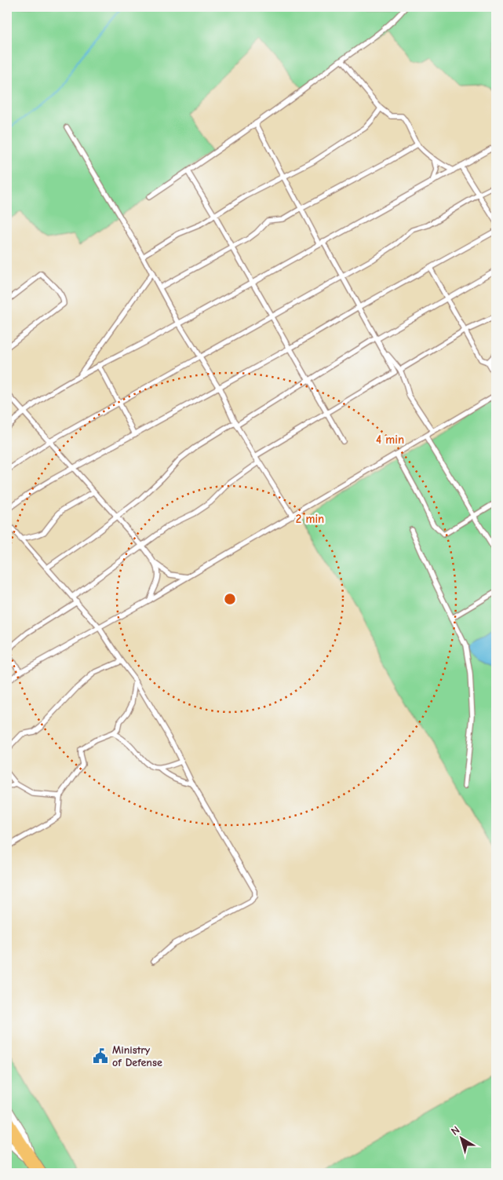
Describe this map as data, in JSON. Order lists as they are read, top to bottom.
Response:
{
  "places": {
    "public building": ["Ministry of Defense"]
  },
  "north": "top left",
  "rings": ["4 min", "2 min"]
}
